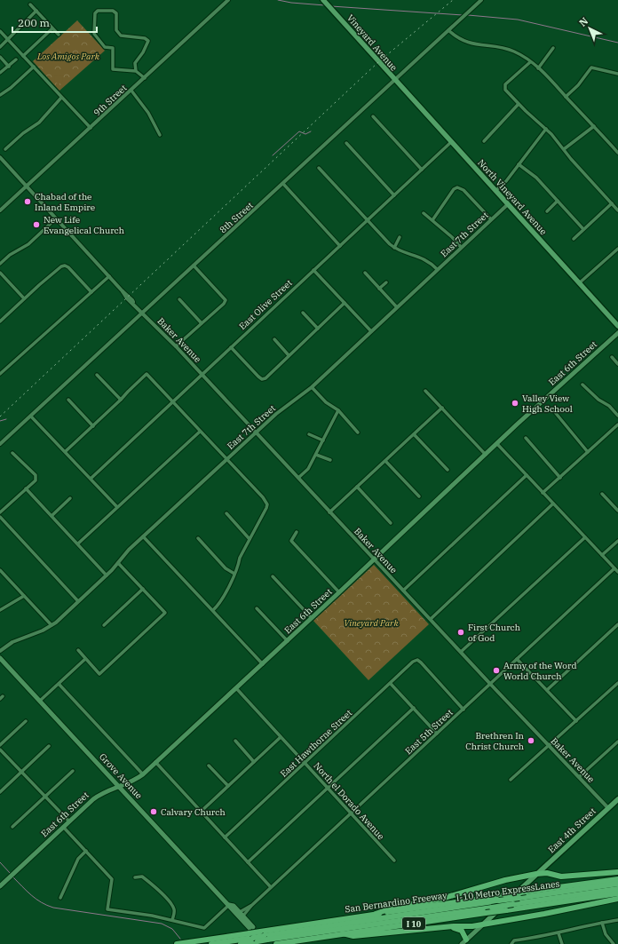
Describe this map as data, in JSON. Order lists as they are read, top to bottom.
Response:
{
  "streets": {
    "highway": ["I-10 Metro ExpressLanes", "San Bernardino Freeway", "I 10"],
    "main road": [
      "Vineyard Avenue",
      "North Vineyard Avenue",
      "East 6th Street",
      "Grove Avenue",
      "East 4th Street"
    ],
    "street": [
      "9th Street",
      "8th Street",
      "East 7th Street",
      "East Olive Street",
      "Baker Avenue",
      "East 5th Street",
      "East Hawthorne Street",
      "North el Dorado Avenue"
    ]
  },
  "crossings": [
    ["Vineyard Avenue", "North Vineyard Avenue"],
    ["Vineyard Avenue", "8th Street"],
    ["9th Street", "Baker Avenue"],
    ["North Vineyard Avenue", "8th Street"],
    ["North Vineyard Avenue", "East 7th Street"],
    ["North Vineyard Avenue", "East Olive Street"],
    ["8th Street", "Baker Avenue"],
    ["East 7th Street", "Baker Avenue"],
    ["East Olive Street", "Baker Avenue"],
    ["Baker Avenue", "East 6th Street"],
    ["Baker Avenue", "East 5th Street"],
    ["Baker Avenue", "East 4th Street"],
    ["East 6th Street", "Grove Avenue"],
    ["East 6th Street", "North el Dorado Avenue"],
    ["East 5th Street", "East Hawthorne Street"],
    ["East 5th Street", "Grove Avenue"],
    ["East 5th Street", "North el Dorado Avenue"],
    ["East Hawthorne Street", "North el Dorado Avenue"],
    ["Grove Avenue", "I-10 Metro ExpressLanes"],
    ["Grove Avenue", "San Bernardino Freeway"],
    ["I-10 Metro ExpressLanes", "San Bernardino Freeway"]
  ],
  "parks": ["Los Amigos Park", "Vineyard Park"],
  "places": [
    "Chabad of the Inland Empire",
    "New Life Evangelical Church",
    "Valley View High School",
    "First Church of God",
    "Army of the Word World Church",
    "Brethren In Christ Church",
    "Calvary Church"
  ],
  "scale_bar": "200 m",
  "north": "top left"
}
